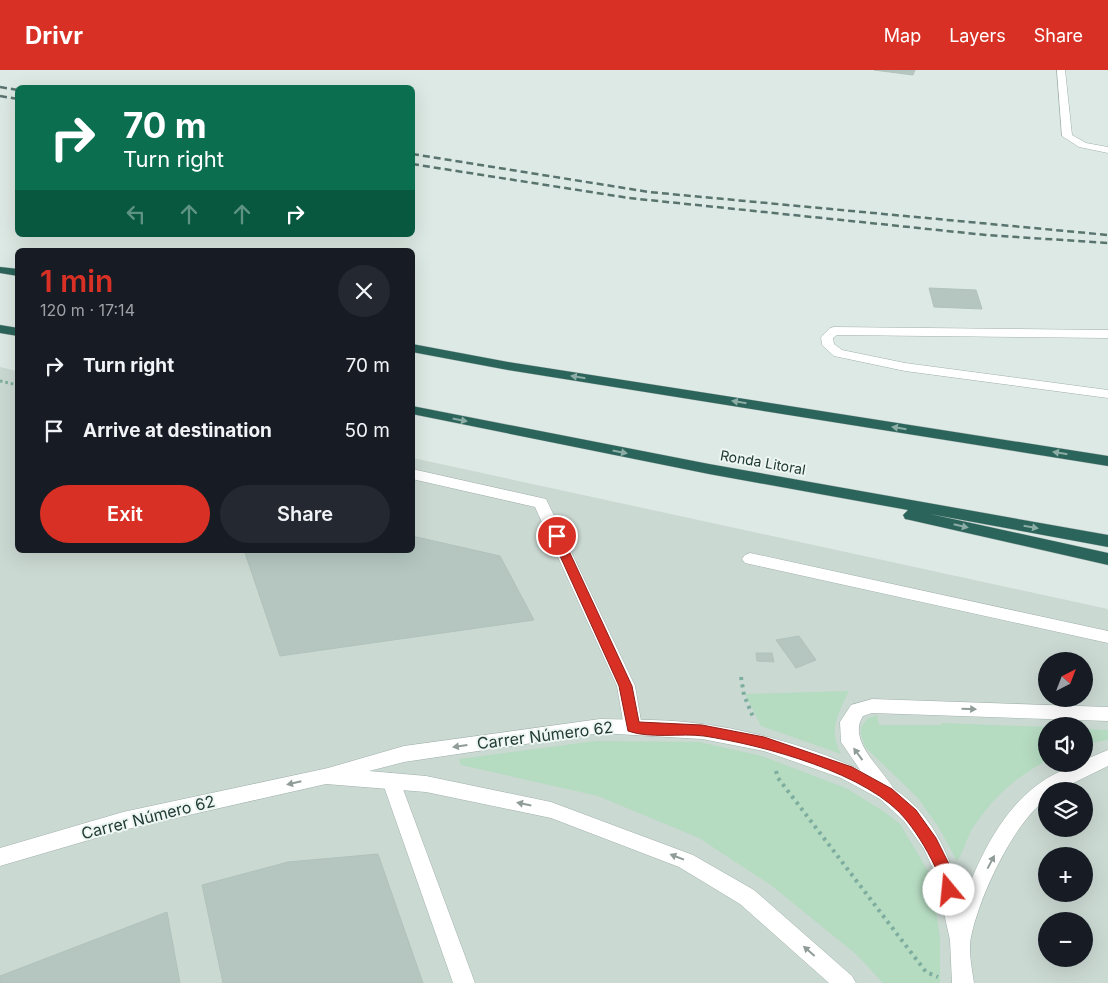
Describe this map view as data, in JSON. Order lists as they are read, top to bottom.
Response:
{
  "streets": {
    "highway": ["Ronda Litoral"],
    "street": ["Carrer Número 62"]
  },
  "north": "top right",
  "page": {
    "header": "Drivr",
    "nav": ["Map", "Layers", "Share"],
    "turn": ["70 m", "Turn right"],
    "heading": ["1 min", "120 m · 17:14"],
    "list": [
      {
        "name": "Turn right",
        "value": "70 m"
      },
      {
        "name": "Arrive at destination",
        "value": "50 m"
      }
    ],
    "buttons": ["Exit", "Share"],
    "map_buttons": ["+", "−"]
  }
}
